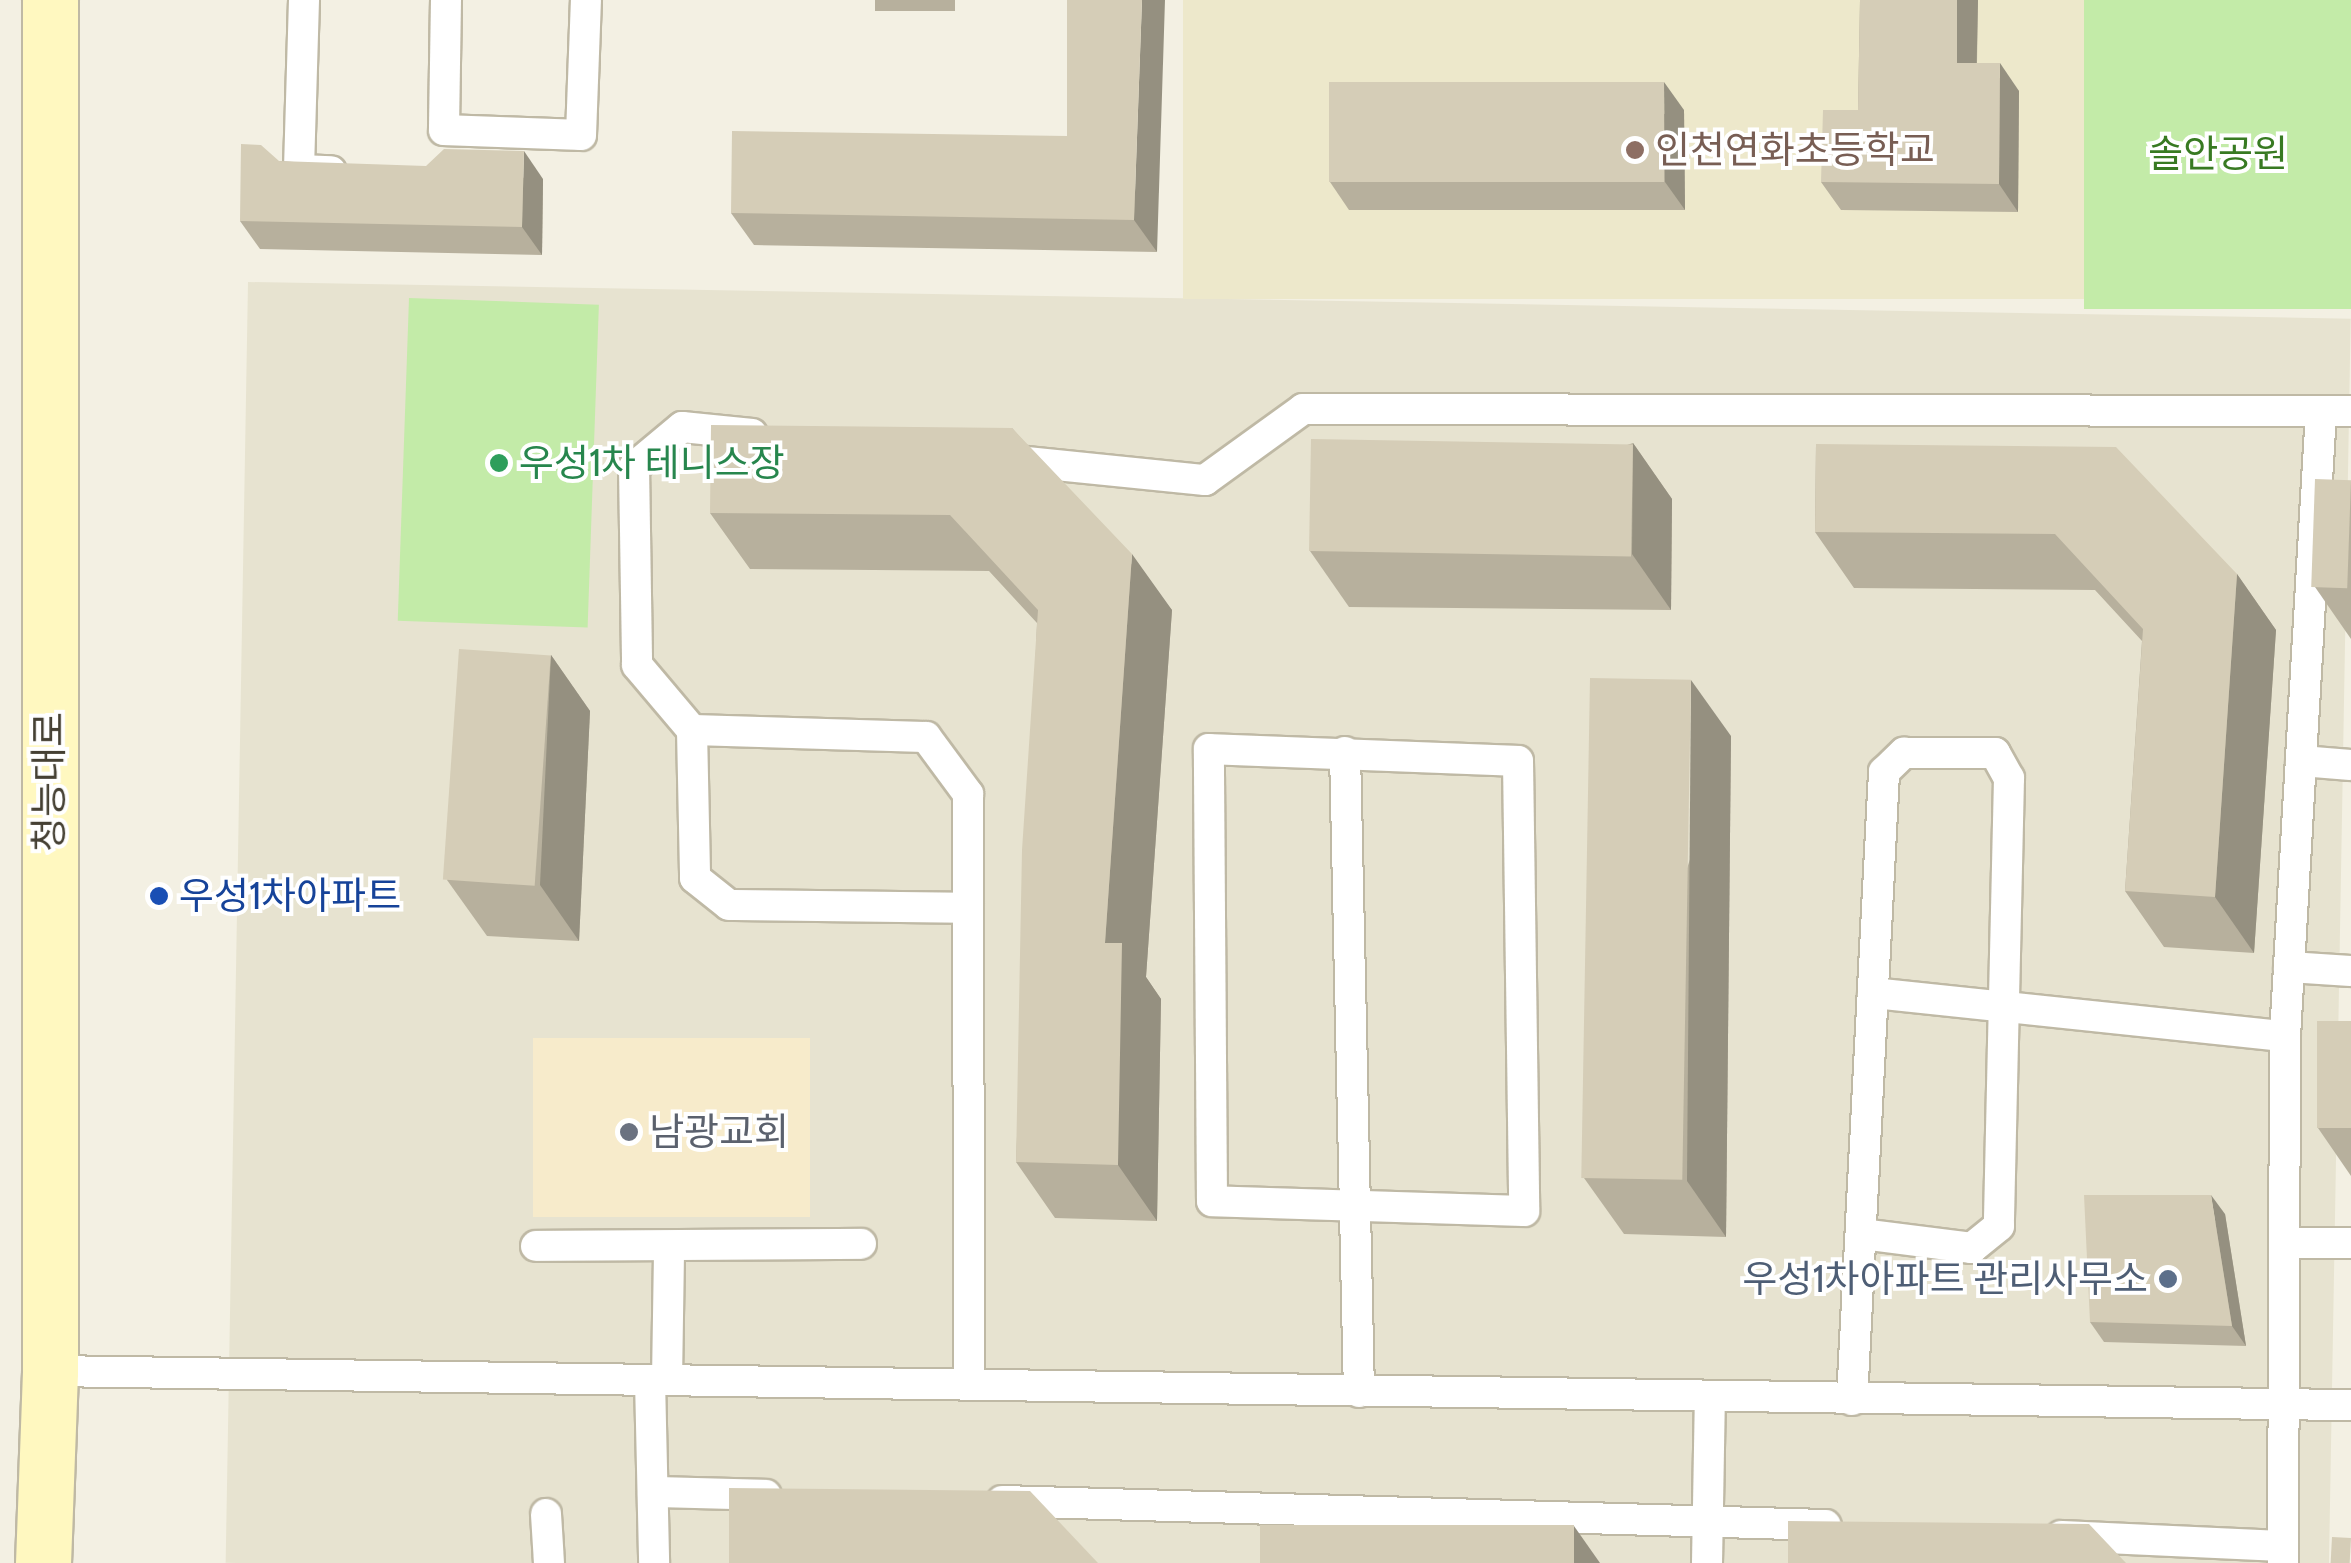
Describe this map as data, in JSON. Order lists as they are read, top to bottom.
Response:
{
  "streets": {
    "main road": ["청능대로"]
  },
  "parks": ["솔안공원"],
  "places": [
    "인천연화초등학교",
    "우성1차 테니스장",
    "우성1차아파트",
    "남광교회",
    "우성1차아파트 관리사무소"
  ]
}
